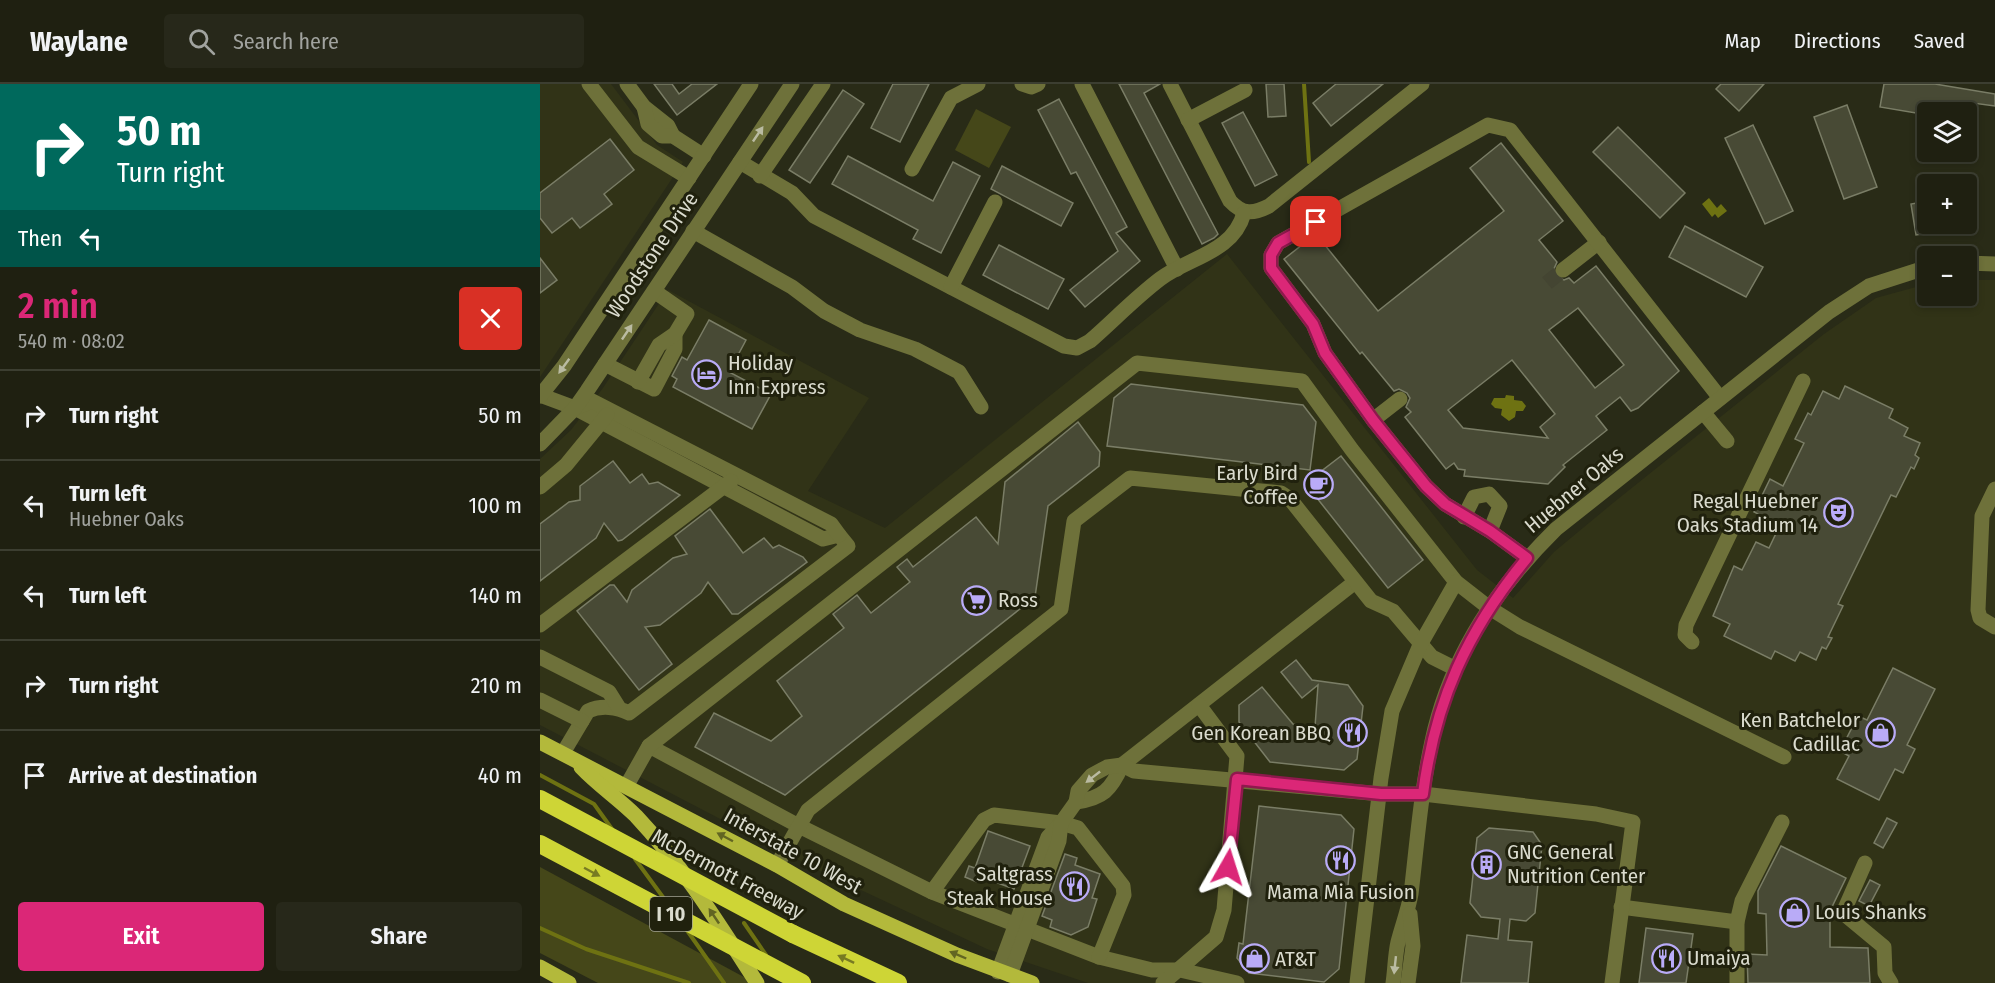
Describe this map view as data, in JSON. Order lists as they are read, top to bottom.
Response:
{
  "streets": {
    "highway": ["McDermott Freeway", "I 10"],
    "main road": ["Interstate 10 West"],
    "street": ["Woodstone Drive", "Huebner Oaks"]
  },
  "places": {
    "hotel": ["Holiday Inn Express"],
    "cafe": ["Early Bird Coffee"],
    "theatre": ["Regal Huebner Oaks Stadium 14"],
    "supermarket": ["Ross"],
    "shop": ["Ken Batchelor Cadillac", "Louis Shanks", "AT&T"],
    "restaurant": [
      "Gen Korean BBQ",
      "Mama Mia Fusion",
      "Saltgrass Steak House",
      "Umaiya"
    ],
    "building": ["GNC General Nutrition Center"]
  },
  "page": {
    "header": "Waylane",
    "search": "Search here",
    "nav": ["Map", "Directions", "Saved"],
    "turn": ["50 m", "Turn right"],
    "map_buttons": ["+", "−"],
    "then": "Then",
    "heading": ["2 min", "540 m · 08:02"],
    "list": [
      {
        "name": "Turn right",
        "value": "50 m"
      },
      {
        "name": "Turn left",
        "note": "Huebner Oaks",
        "value": "100 m"
      },
      {
        "name": "Turn left",
        "value": "140 m"
      },
      {
        "name": "Turn right",
        "value": "210 m"
      },
      {
        "name": "Arrive at destination",
        "value": "40 m"
      }
    ],
    "buttons": ["Exit", "Share"]
  }
}
